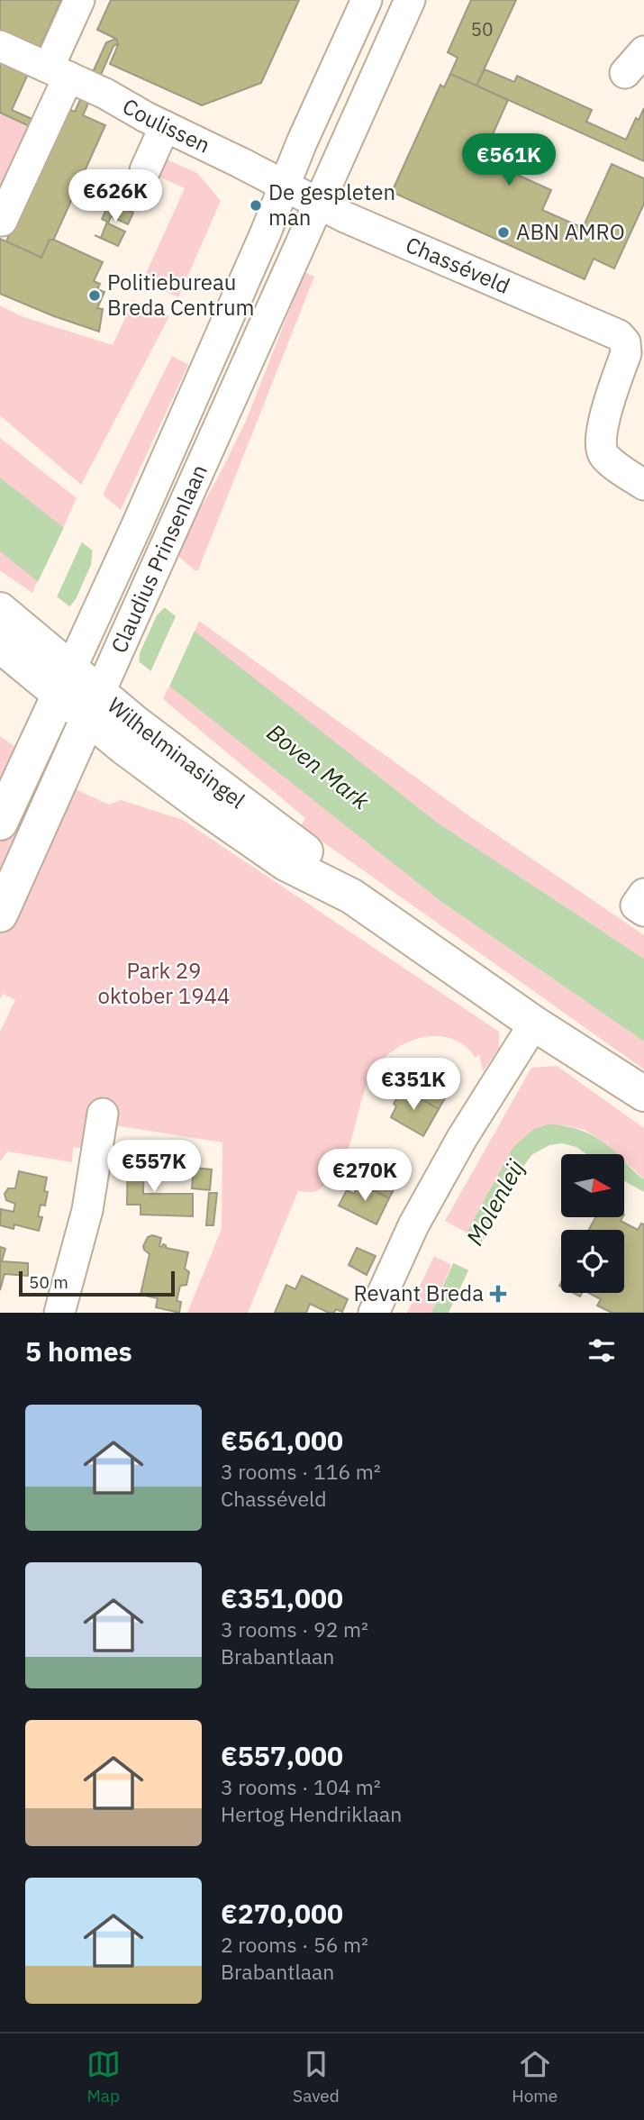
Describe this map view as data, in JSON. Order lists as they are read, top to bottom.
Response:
{
  "streets": {
    "main road": ["Claudius Prinsenlaan", "Wilhelminasingel"],
    "street": ["Coulissen", "Chasséveld"]
  },
  "crossings": [
    ["Coulissen", "Claudius Prinsenlaan"],
    ["Chasséveld", "Claudius Prinsenlaan"],
    ["Claudius Prinsenlaan", "Wilhelminasingel"]
  ],
  "water": ["Boven Mark", "Molenleij"],
  "parks": ["Park 29 oktober 1944"],
  "places": {
    "other": ["De gespleten man", "ABN AMRO", "Politiebureau Breda Centrum"],
    "health": ["Revant Breda"]
  },
  "house_numbers": ["50"],
  "scale_bar": "50 m",
  "north": "right",
  "page": {
    "price": [
      "€561K",
      "€626K",
      "€351K",
      "€557K",
      "€270K"
    ],
    "scale": "50 m",
    "heading": "5 homes",
    "list": [
      {
        "name": "€561,000",
        "note": "3 rooms · 116 m² · Chasséveld"
      },
      {
        "name": "€351,000",
        "note": "3 rooms · 92 m² · Brabantlaan"
      },
      {
        "name": "€557,000",
        "note": "3 rooms · 104 m² · Hertog Hendriklaan"
      },
      {
        "name": "€270,000",
        "note": "2 rooms · 56 m² · Brabantlaan"
      }
    ],
    "tabs": ["Map", "Saved", "Home"]
  }
}
